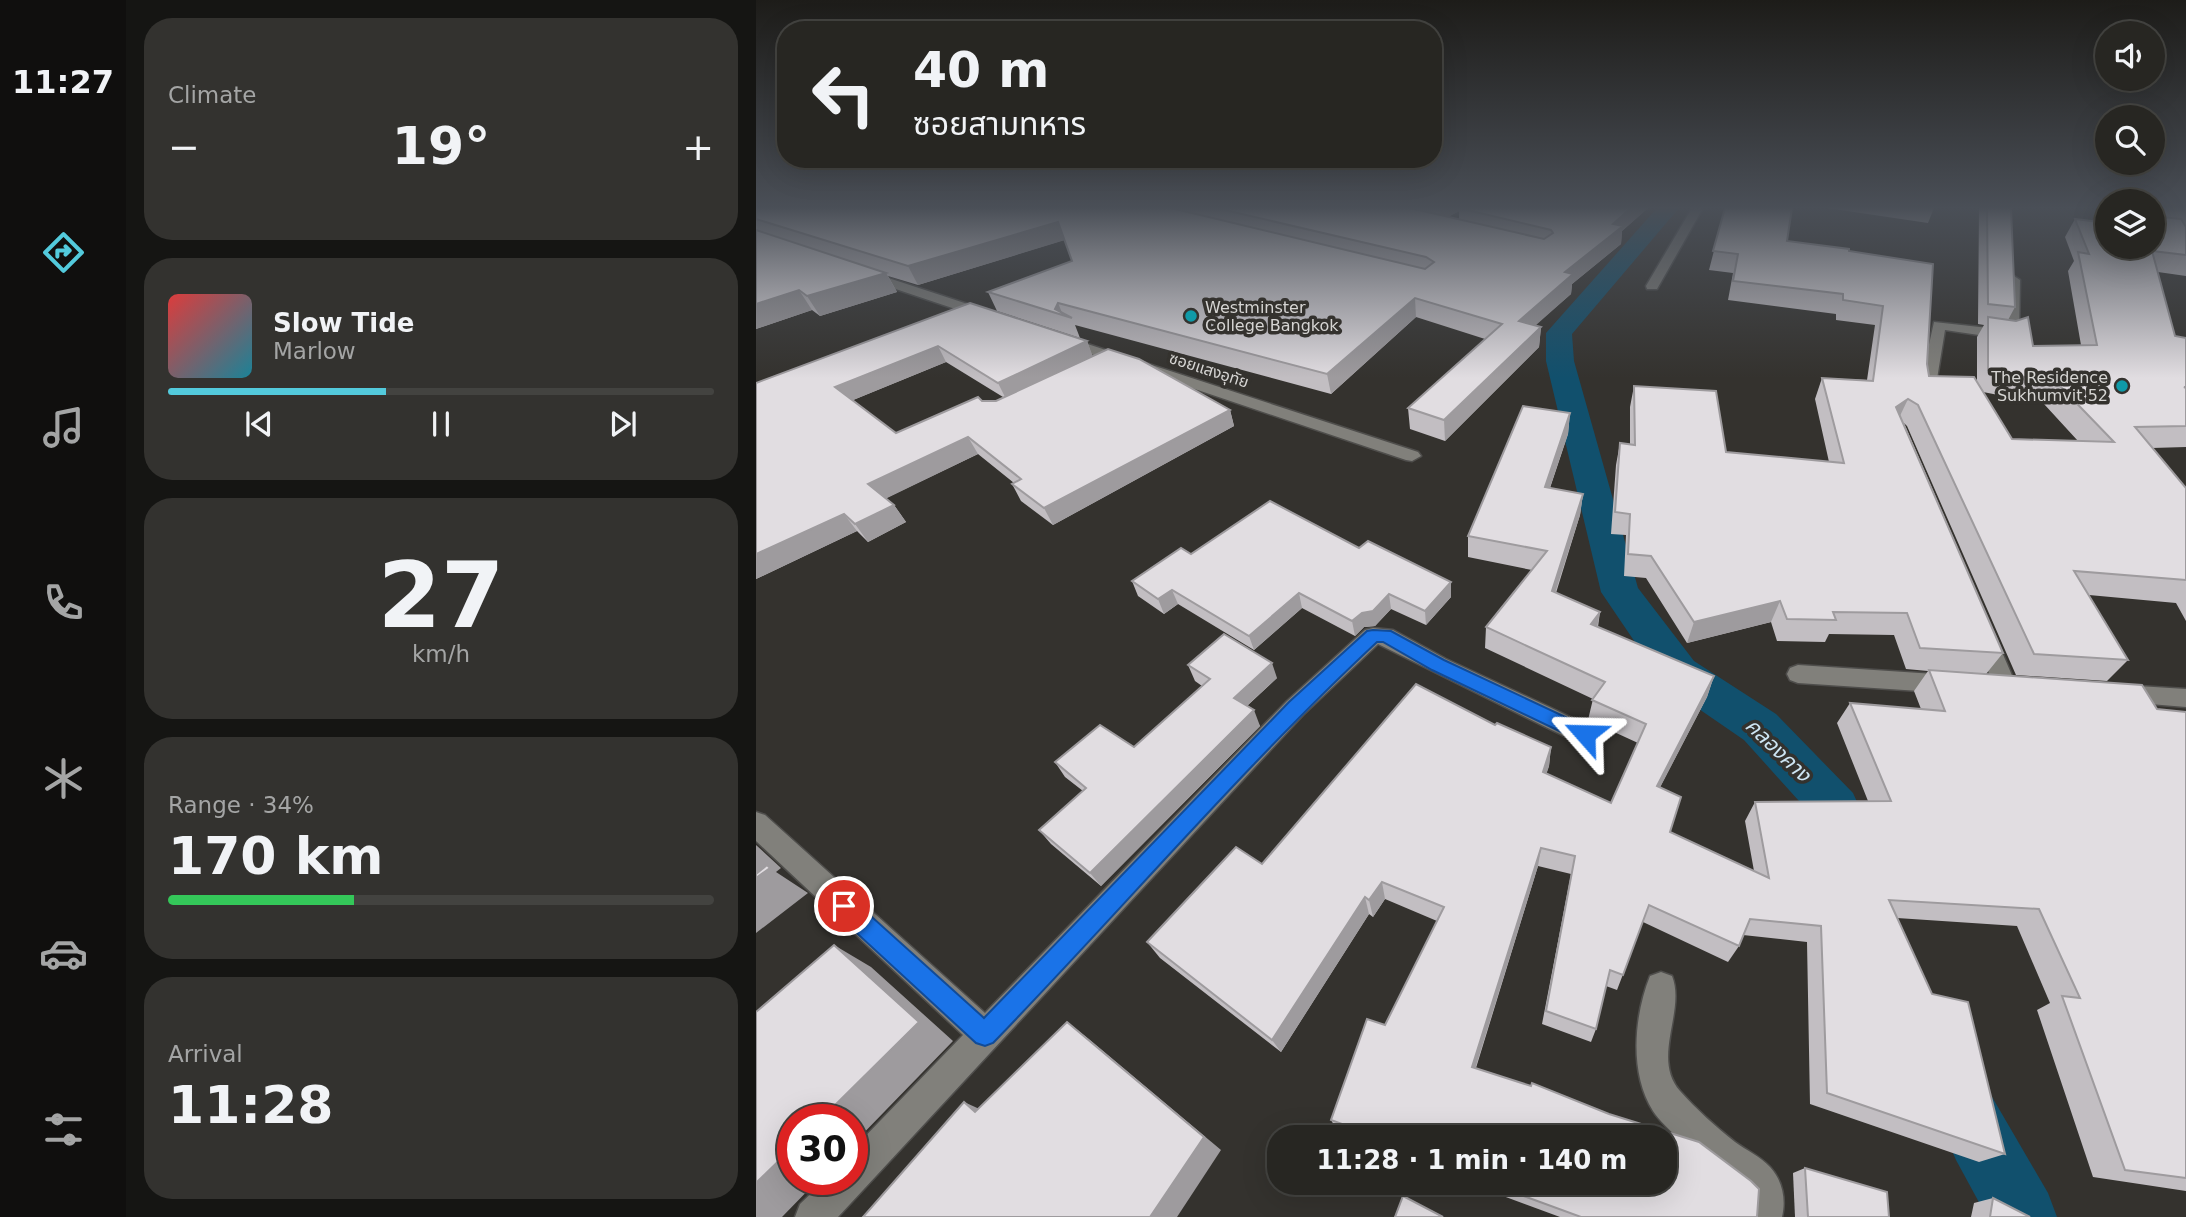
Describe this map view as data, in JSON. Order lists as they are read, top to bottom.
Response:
{
  "streets": {
    "street": ["ซอยแสงอุทัย"]
  },
  "water": ["คลองคาง"],
  "places": ["Westminster College Bangkok", "The Residence Sukhumvit 52"],
  "page": {
    "tabs": "11:27",
    "tile": [
      "Climate",
      ["27", "km/h"],
      ["Range · 34%", "170 km"],
      ["Arrival", "11:28"]
    ],
    "turn": ["40 m", "ซอยสามทหาร"],
    "heat": ["−", "19°", "+"],
    "song": ["Slow Tide", "Marlow"],
    "limit": "30",
    "trip": "11:28 · 1 min · 140 m"
  }
}
